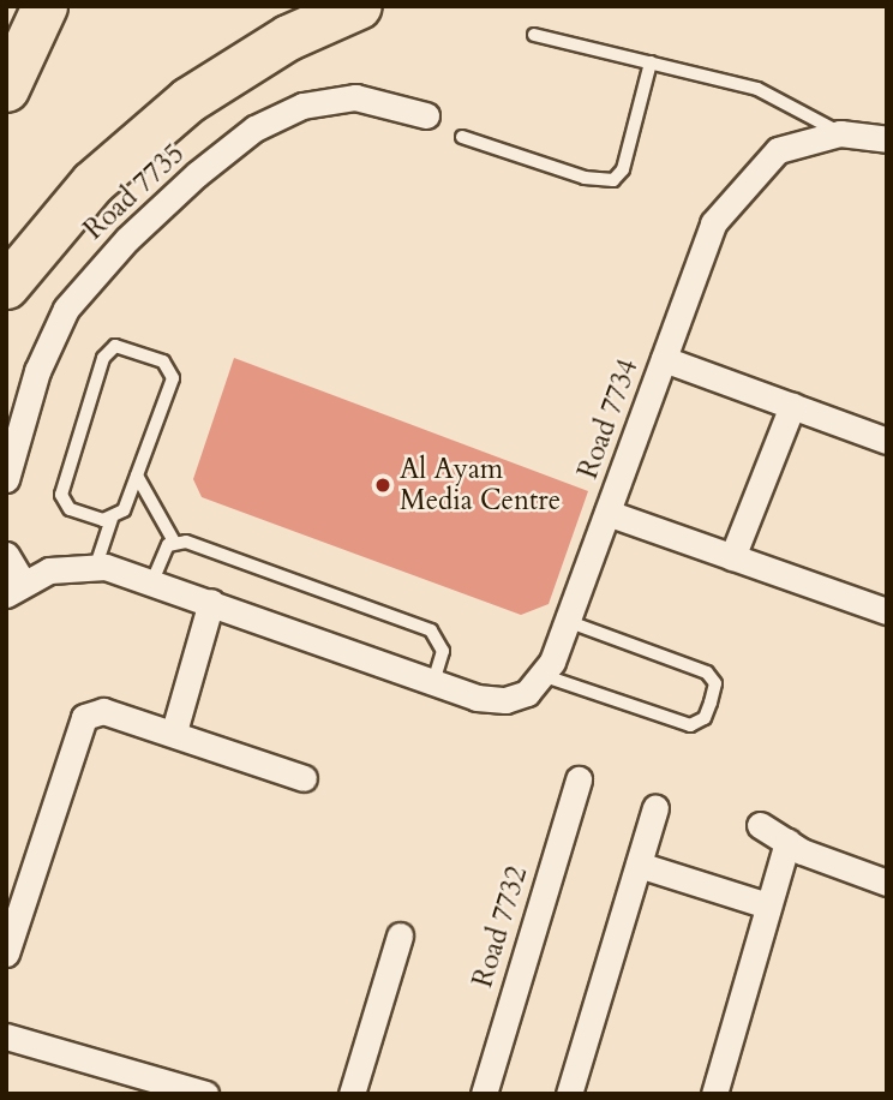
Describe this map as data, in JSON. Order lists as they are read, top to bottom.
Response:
{
  "streets": {
    "street": ["Road 7735", "Road 7734", "Road 7732"]
  },
  "places": ["Al Ayam Media Centre"]
}
